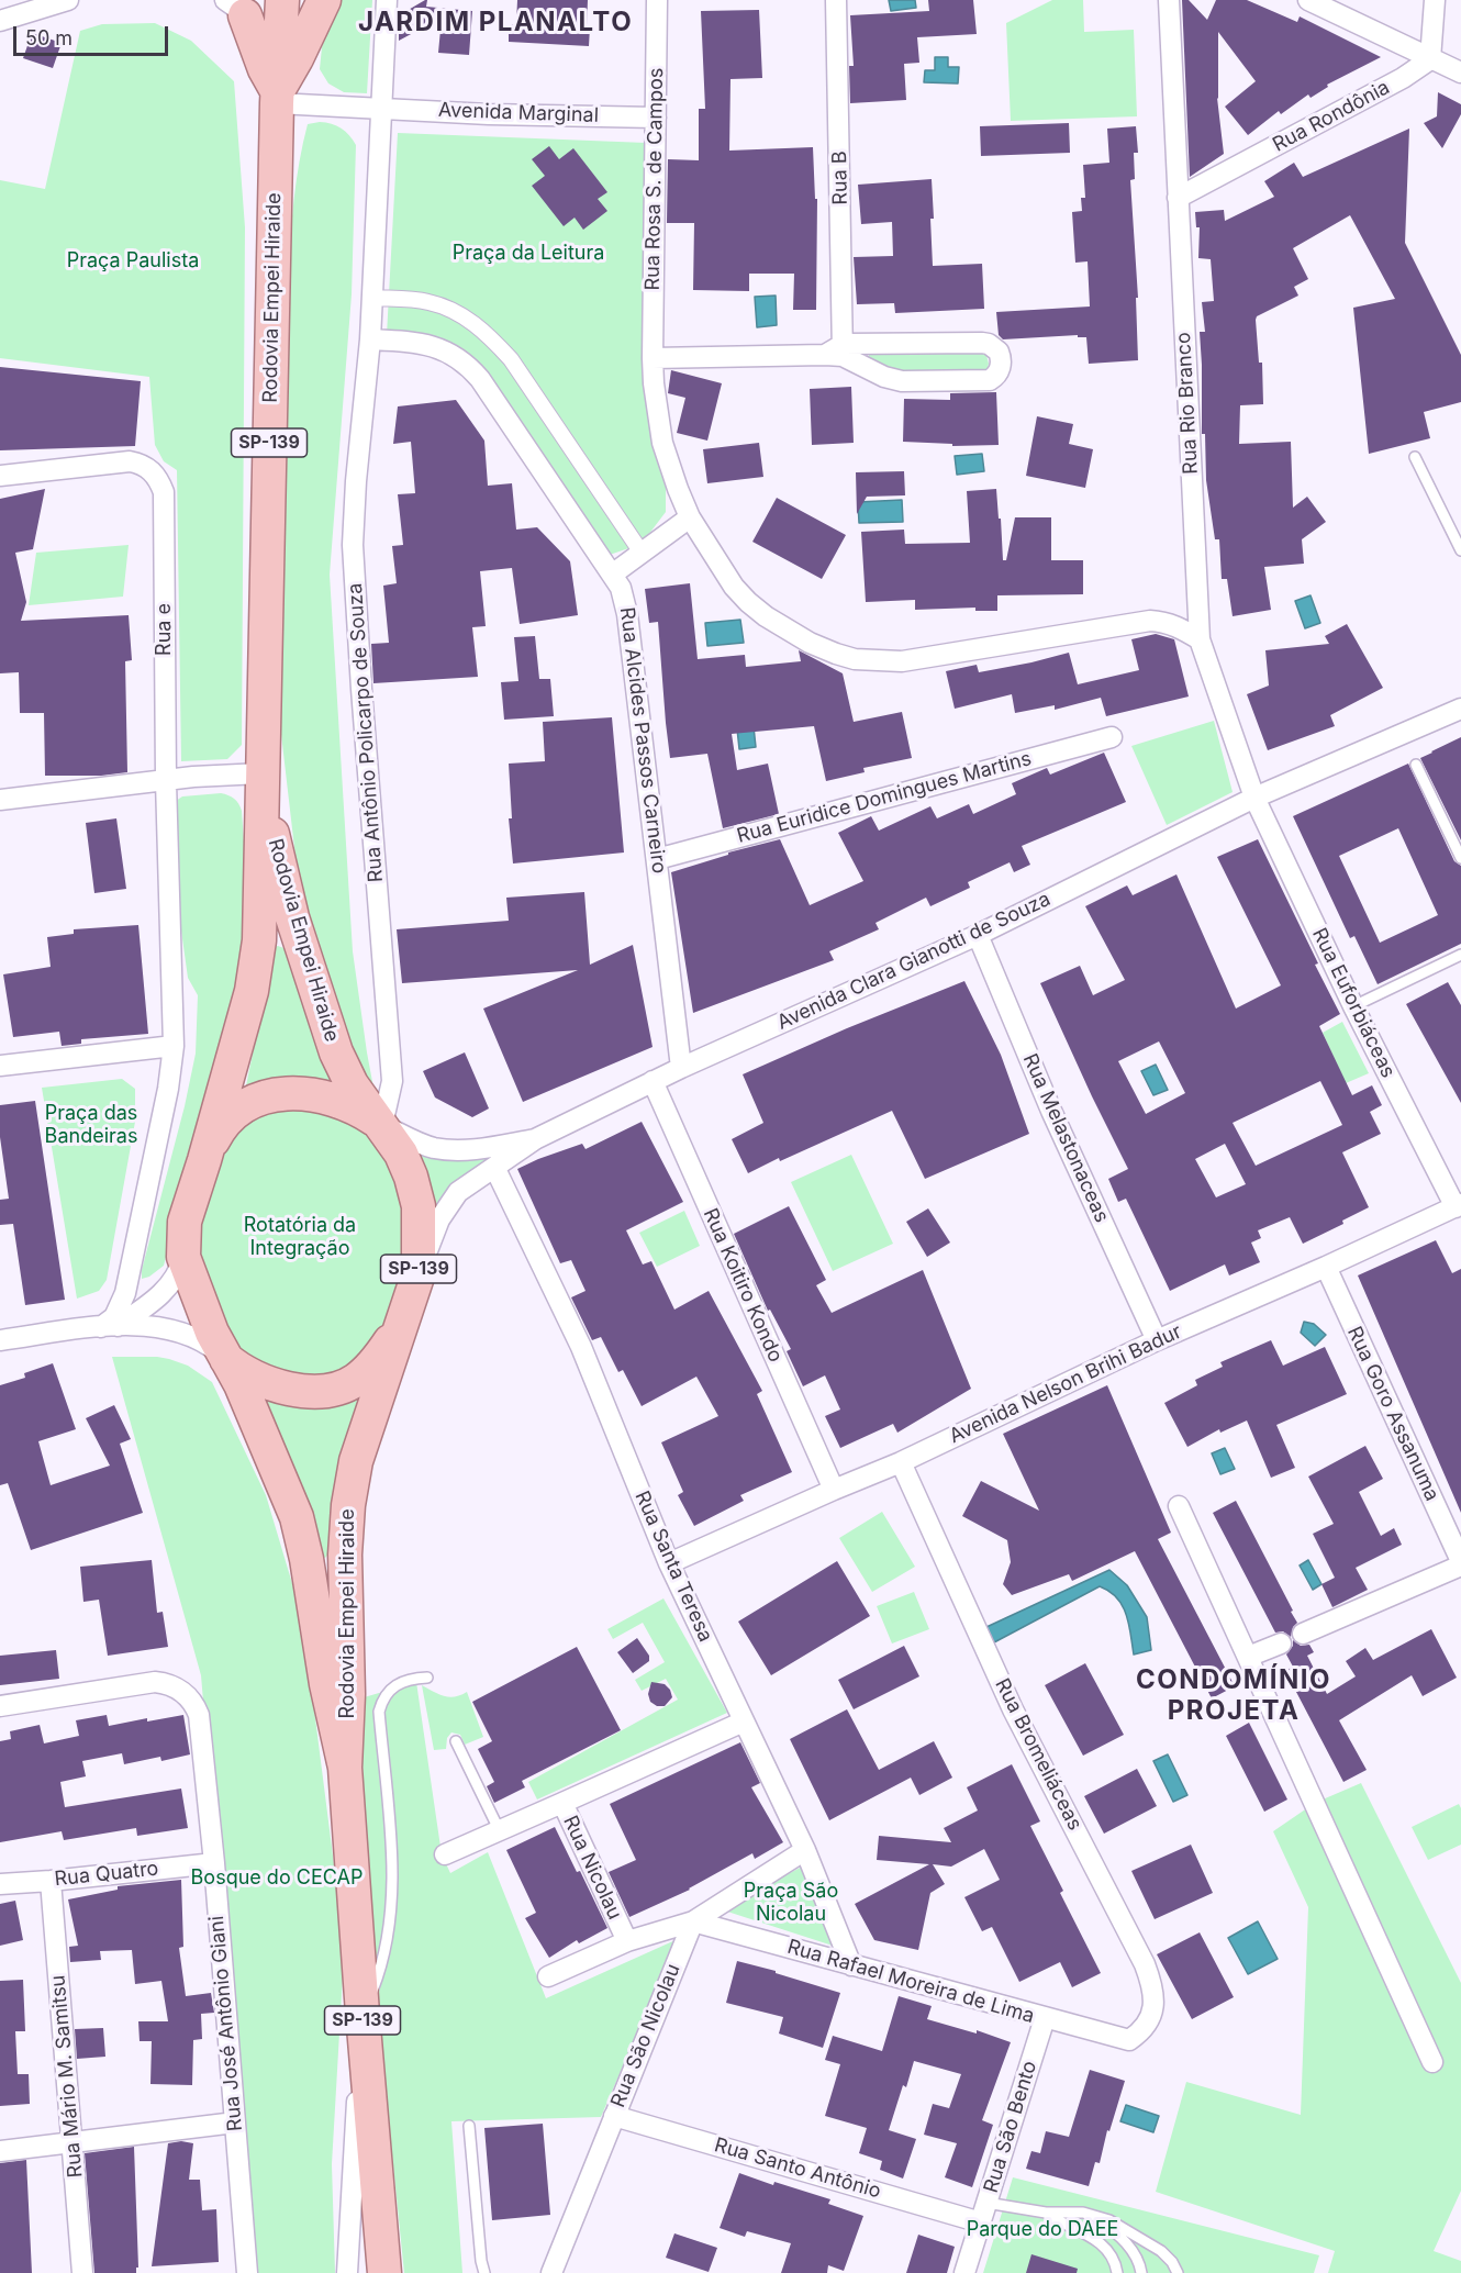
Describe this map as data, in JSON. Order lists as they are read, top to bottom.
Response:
{
  "streets": {
    "main road": ["Rodovia Empei Hiraide", "SP-139"],
    "street": [
      "Avenida Marginal",
      "Rua Rondônia",
      "Rua B",
      "Rua Rosa S. de Campos",
      "Rua Rio Branco",
      "Rua e",
      "Rua Antônio Policarpo de Souza",
      "Rua Alcides Passos Carneiro",
      "Rua Euridice Domingues Martins",
      "Avenida Clara Gianotti de Souza",
      "Rua Euforbiáceas",
      "Rua Melastonaceas",
      "Rua Koitiro Kondo",
      "Avenida Nelson Brihi Badur",
      "Rua Goro Assanuma",
      "Rua Santa Teresa",
      "Rua Bromeliáceas",
      "Rua Nicolau",
      "Rua Quatro",
      "Rua Rafael Moreira de Lima",
      "Rua José Antônio Giani",
      "Rua São Nicolau",
      "Rua Mário M. Samitsu",
      "Rua São Bento",
      "Rua Santo Antônio"
    ]
  },
  "crossings": [
    ["Avenida Marginal", "Rua Rosa S. de Campos"],
    ["Avenida Marginal", "Rodovia Empei Hiraide"],
    ["Avenida Marginal", "Rua Antônio Policarpo de Souza"],
    ["Rua Rondônia", "Rua Rio Branco"],
    ["Rua Rosa S. de Campos", "Rua Rio Branco"],
    ["Rodovia Empei Hiraide", "Rua Antônio Policarpo de Souza"],
    ["Rodovia Empei Hiraide", "Avenida Clara Gianotti de Souza"],
    ["Rua Rio Branco", "Avenida Clara Gianotti de Souza"],
    ["Rua Rio Branco", "Rua Euforbiáceas"],
    ["Rua Antônio Policarpo de Souza", "Rua Alcides Passos Carneiro"],
    ["Rua Alcides Passos Carneiro", "Rua Euridice Domingues Martins"],
    ["Rua Alcides Passos Carneiro", "Avenida Clara Gianotti de Souza"],
    ["Avenida Clara Gianotti de Souza", "Rua Euforbiáceas"],
    ["Avenida Clara Gianotti de Souza", "Rua Melastonaceas"],
    ["Avenida Clara Gianotti de Souza", "Rua Koitiro Kondo"],
    ["Avenida Clara Gianotti de Souza", "Rua Santa Teresa"],
    ["Rua Euforbiáceas", "Avenida Nelson Brihi Badur"],
    ["Rua Melastonaceas", "Avenida Nelson Brihi Badur"],
    ["Rua Koitiro Kondo", "Avenida Nelson Brihi Badur"],
    ["Avenida Nelson Brihi Badur", "Rua Goro Assanuma"],
    ["Avenida Nelson Brihi Badur", "Rua Santa Teresa"],
    ["Avenida Nelson Brihi Badur", "Rua Bromeliáceas"],
    ["Rua Santa Teresa", "Rua Nicolau"],
    ["Rua Santa Teresa", "Rua Rafael Moreira de Lima"],
    ["Rua Bromeliáceas", "Rua Rafael Moreira de Lima"],
    ["Rua Nicolau", "Rua Rafael Moreira de Lima"],
    ["Rua Nicolau", "Rua São Nicolau"],
    ["Rua Quatro", "Rua José Antônio Giani"],
    ["Rua Quatro", "Rua Mário M. Samitsu"],
    ["Rua Rafael Moreira de Lima", "Rua São Nicolau"],
    ["Rua Rafael Moreira de Lima", "Rua São Bento"],
    ["Rua São Nicolau", "Rua Santo Antônio"],
    ["Rua São Bento", "Rua Santo Antônio"]
  ],
  "districts": ["JARDIM PLANALTO", "CONDOMÍNIO PROJETA"],
  "parks": [
    "Praça da Leitura",
    "Praça Paulista",
    "Praça das Bandeiras",
    "Rotatória da Integração",
    "Bosque do CECAP",
    "Praça São Nicolau",
    "Parque do DAEE"
  ],
  "scale_bar": "50 m"
}
